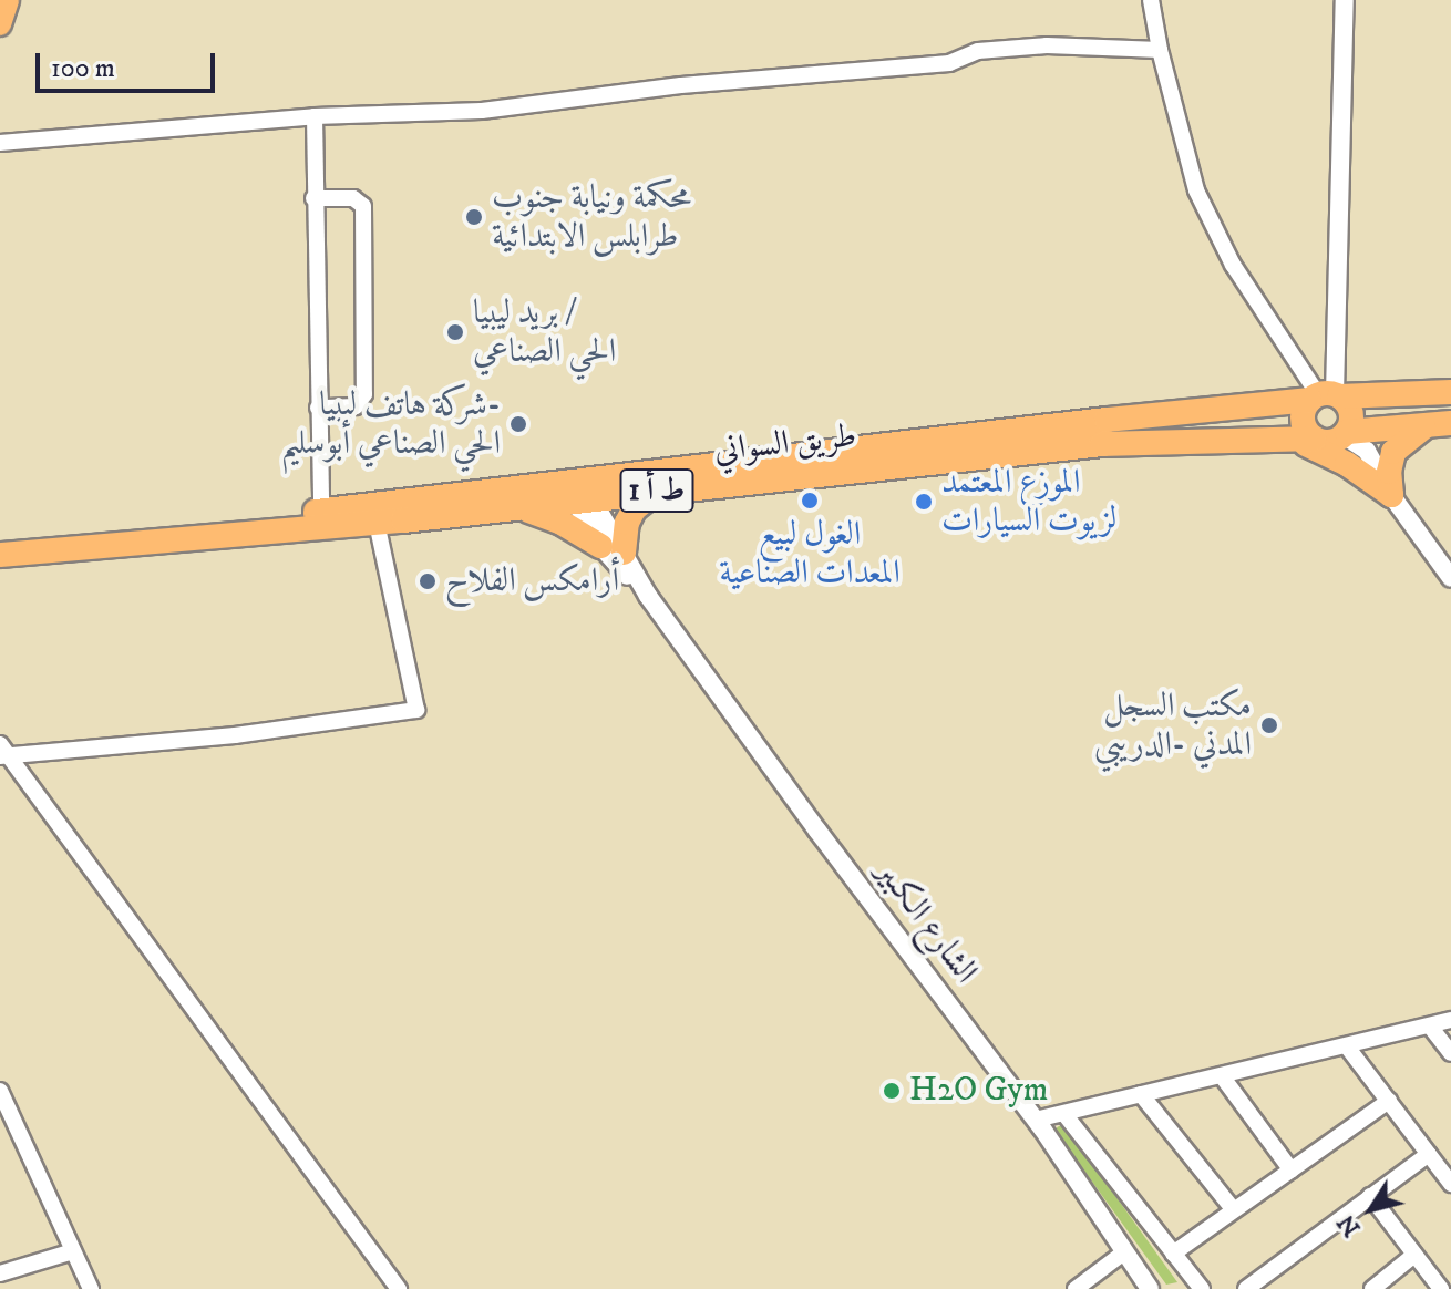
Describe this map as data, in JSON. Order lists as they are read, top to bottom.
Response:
{
  "streets": {
    "highway": ["طريق السواني", "ط أ 1"],
    "street": ["الشارع الكبير"]
  },
  "crossings": [
    ["طريق السواني", "الشارع الكبير"]
  ],
  "places": [
    "محكمة ونيابة جنوب طرابلس الابتدائية",
    "بريد ليبيا / الحي الصناعي",
    "شركة هاتف ليبيا- الحي الصناعي أبوسليم",
    "الغول لبيع المعدات الصناعية",
    "الموزع المعتمد لزيوت السيارات",
    "أرامكس الفلاح",
    "مكتب السجل المدني -الدريبي",
    "H2O Gym"
  ],
  "scale_bar": "100 m",
  "north": "bottom left"
}
